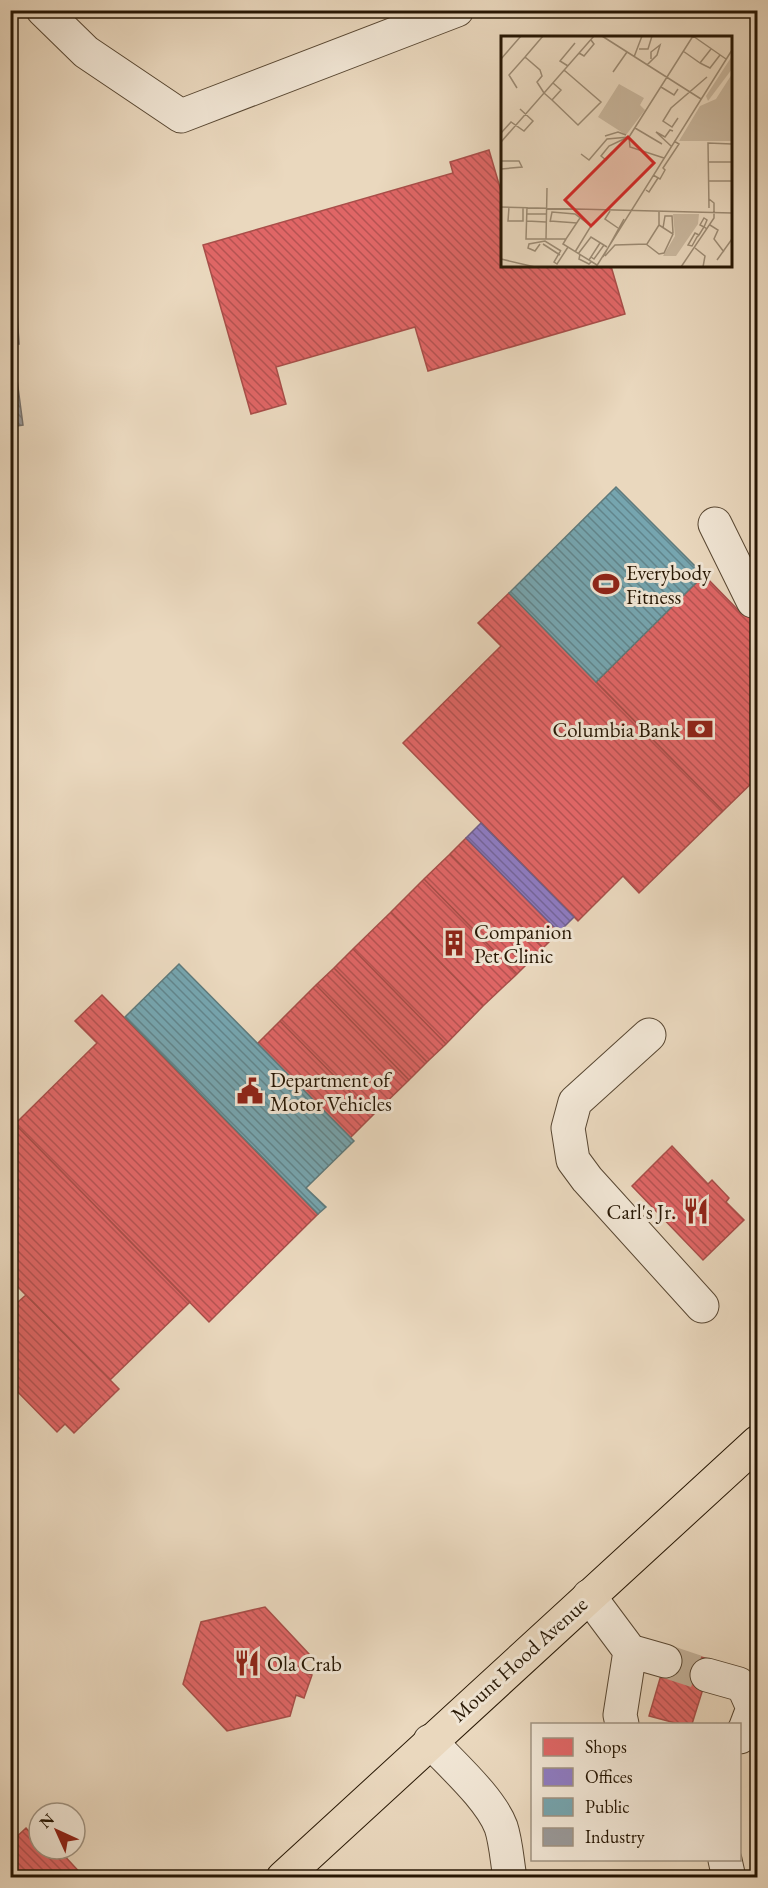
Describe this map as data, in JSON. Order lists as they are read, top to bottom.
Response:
{
  "streets": {
    "main road": ["Mount Hood Avenue"]
  },
  "places": {
    "sports": ["Everybody Fitness"],
    "bank": ["Columbia Bank"],
    "building": ["Companion Pet Clinic"],
    "public building": ["Department of Motor Vehicles"],
    "restaurant": ["Carl's Jr.", "Ola Crab"]
  },
  "legend": [
    "Shops",
    "Offices",
    "Public",
    "Industry"
  ],
  "north": "top left"
}
